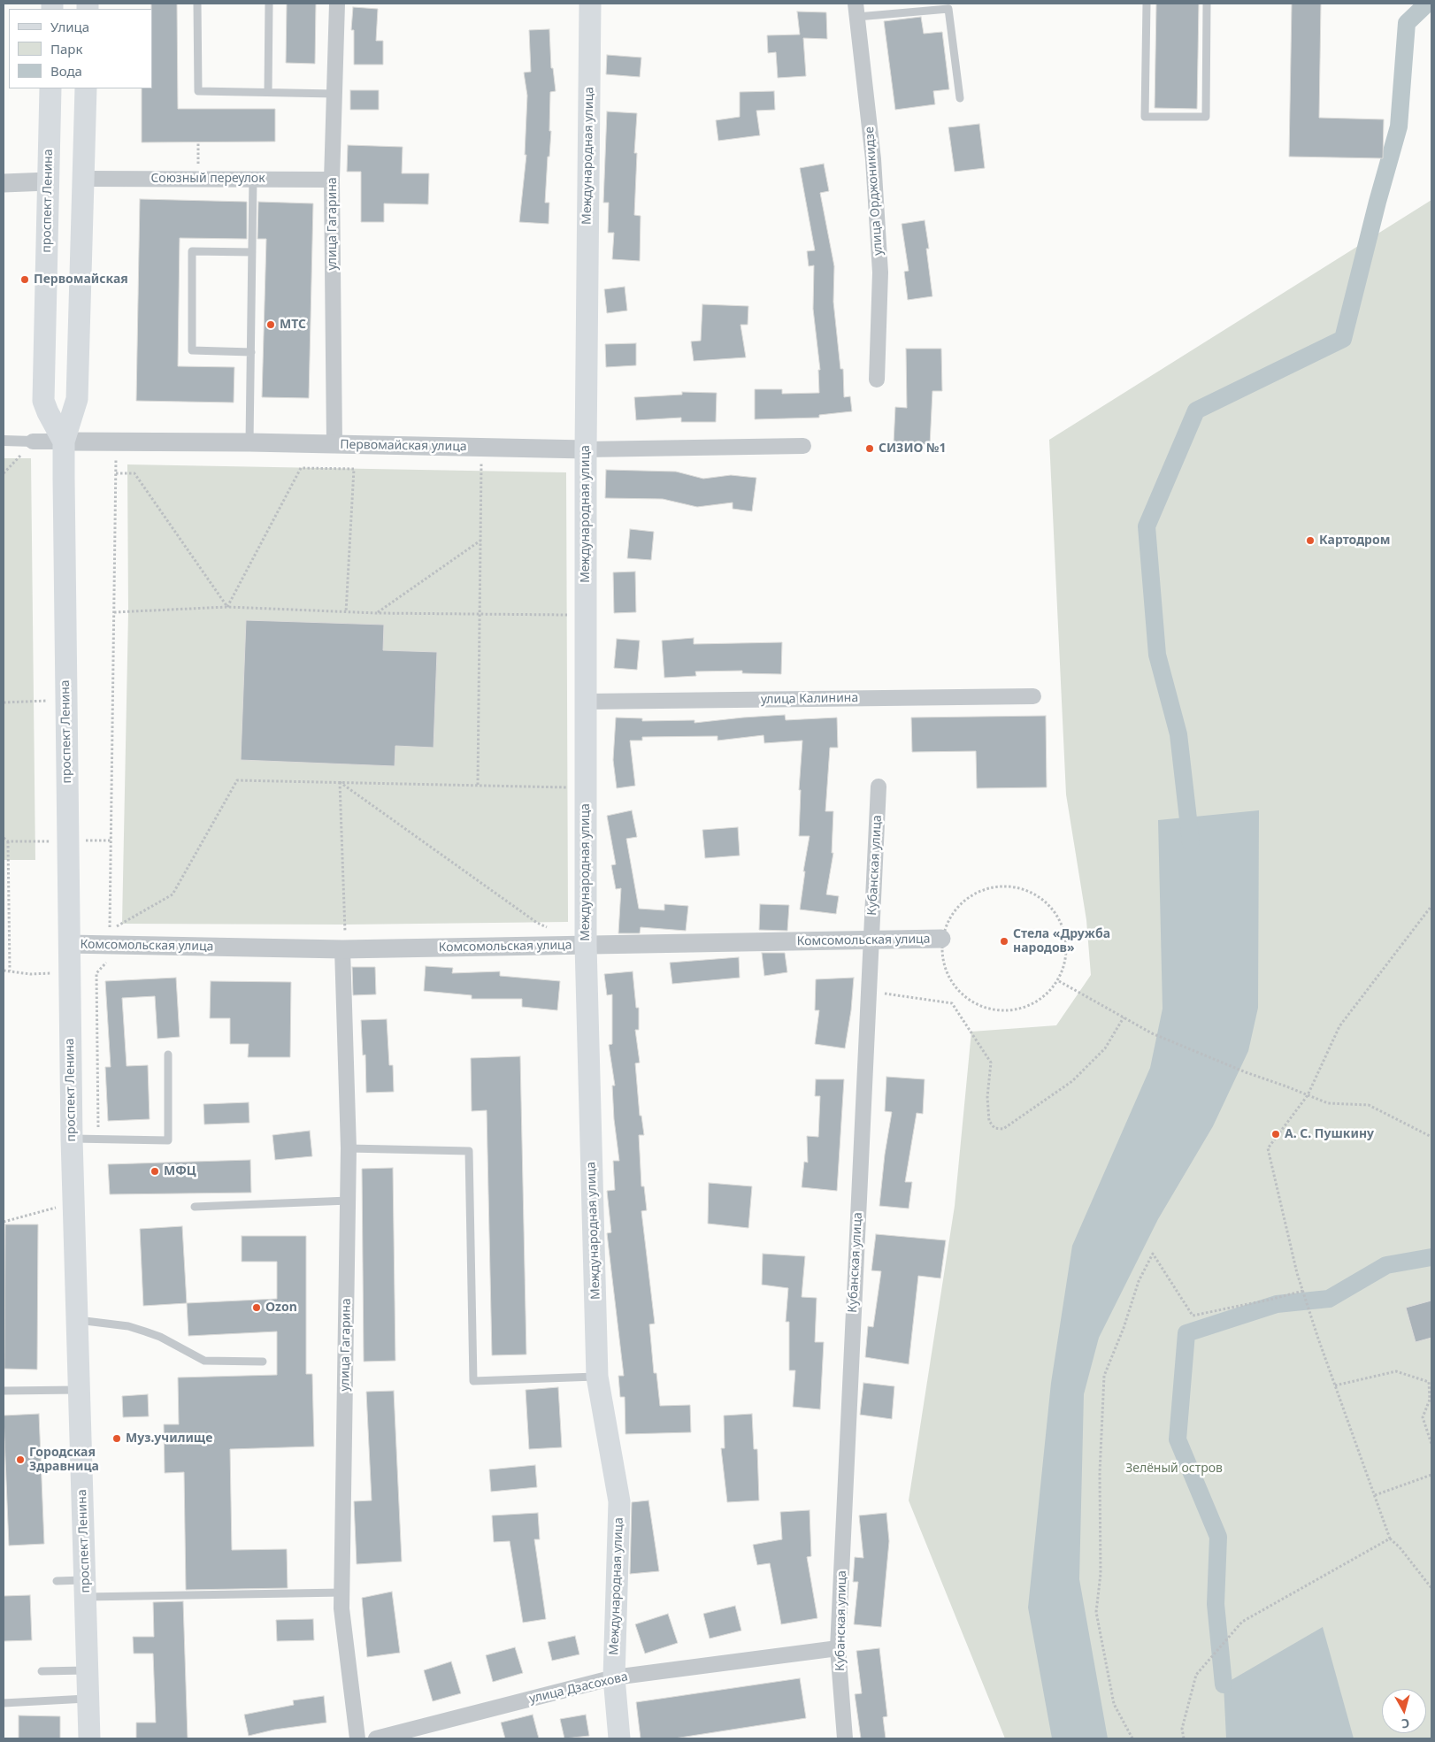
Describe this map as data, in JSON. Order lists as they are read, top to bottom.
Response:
{
  "streets": {
    "main road": ["Международная улица", "проспект Ленина"],
    "street": [
      "Союзный переулок",
      "улица Орджоникидзе",
      "улица Гагарина",
      "Первомайская улица",
      "улица Калинина",
      "Кубанская улица",
      "Комсомольская улица",
      "улица Дзасохова"
    ]
  },
  "crossings": [
    ["Международная улица", "Первомайская улица"],
    ["Международная улица", "улица Калинина"],
    ["Международная улица", "Комсомольская улица"],
    ["Международная улица", "улица Дзасохова"],
    ["Союзный переулок", "проспект Ленина"],
    ["Союзный переулок", "улица Гагарина"],
    ["проспект Ленина", "Первомайская улица"],
    ["проспект Ленина", "Комсомольская улица"],
    ["улица Гагарина", "Первомайская улица"],
    ["улица Гагарина", "Комсомольская улица"],
    ["Кубанская улица", "Комсомольская улица"],
    ["Кубанская улица", "улица Дзасохова"]
  ],
  "parks": ["Зелёный остров"],
  "places": [
    "Первомайская",
    "МТС",
    "СИЗИО №1",
    "Картодром",
    "Стела «Дружба народов»",
    "А. С. Пушкину",
    "МФЦ",
    "Ozon",
    "Муз.училище",
    "Городская Здравница"
  ],
  "legend": ["Улица", "Парк", "Вода"],
  "north": "bottom"
}
